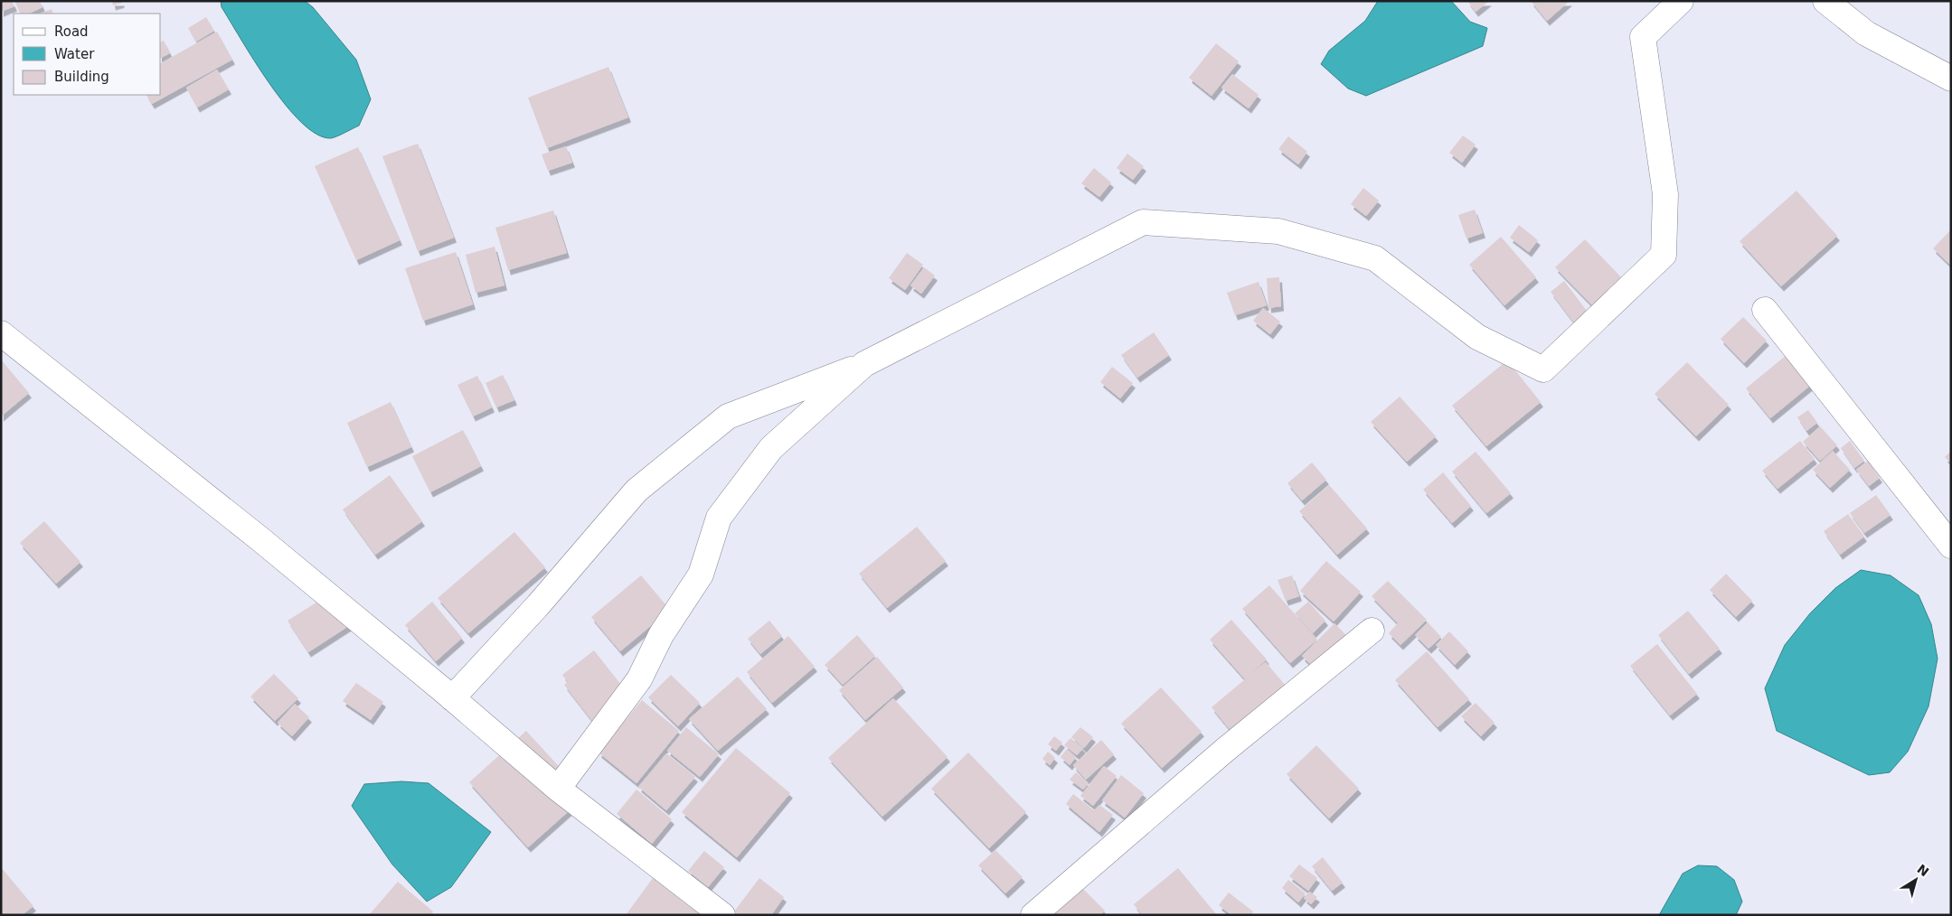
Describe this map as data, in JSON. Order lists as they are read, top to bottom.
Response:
{
  "legend": ["Road", "Water", "Building"],
  "north": "top right"
}
